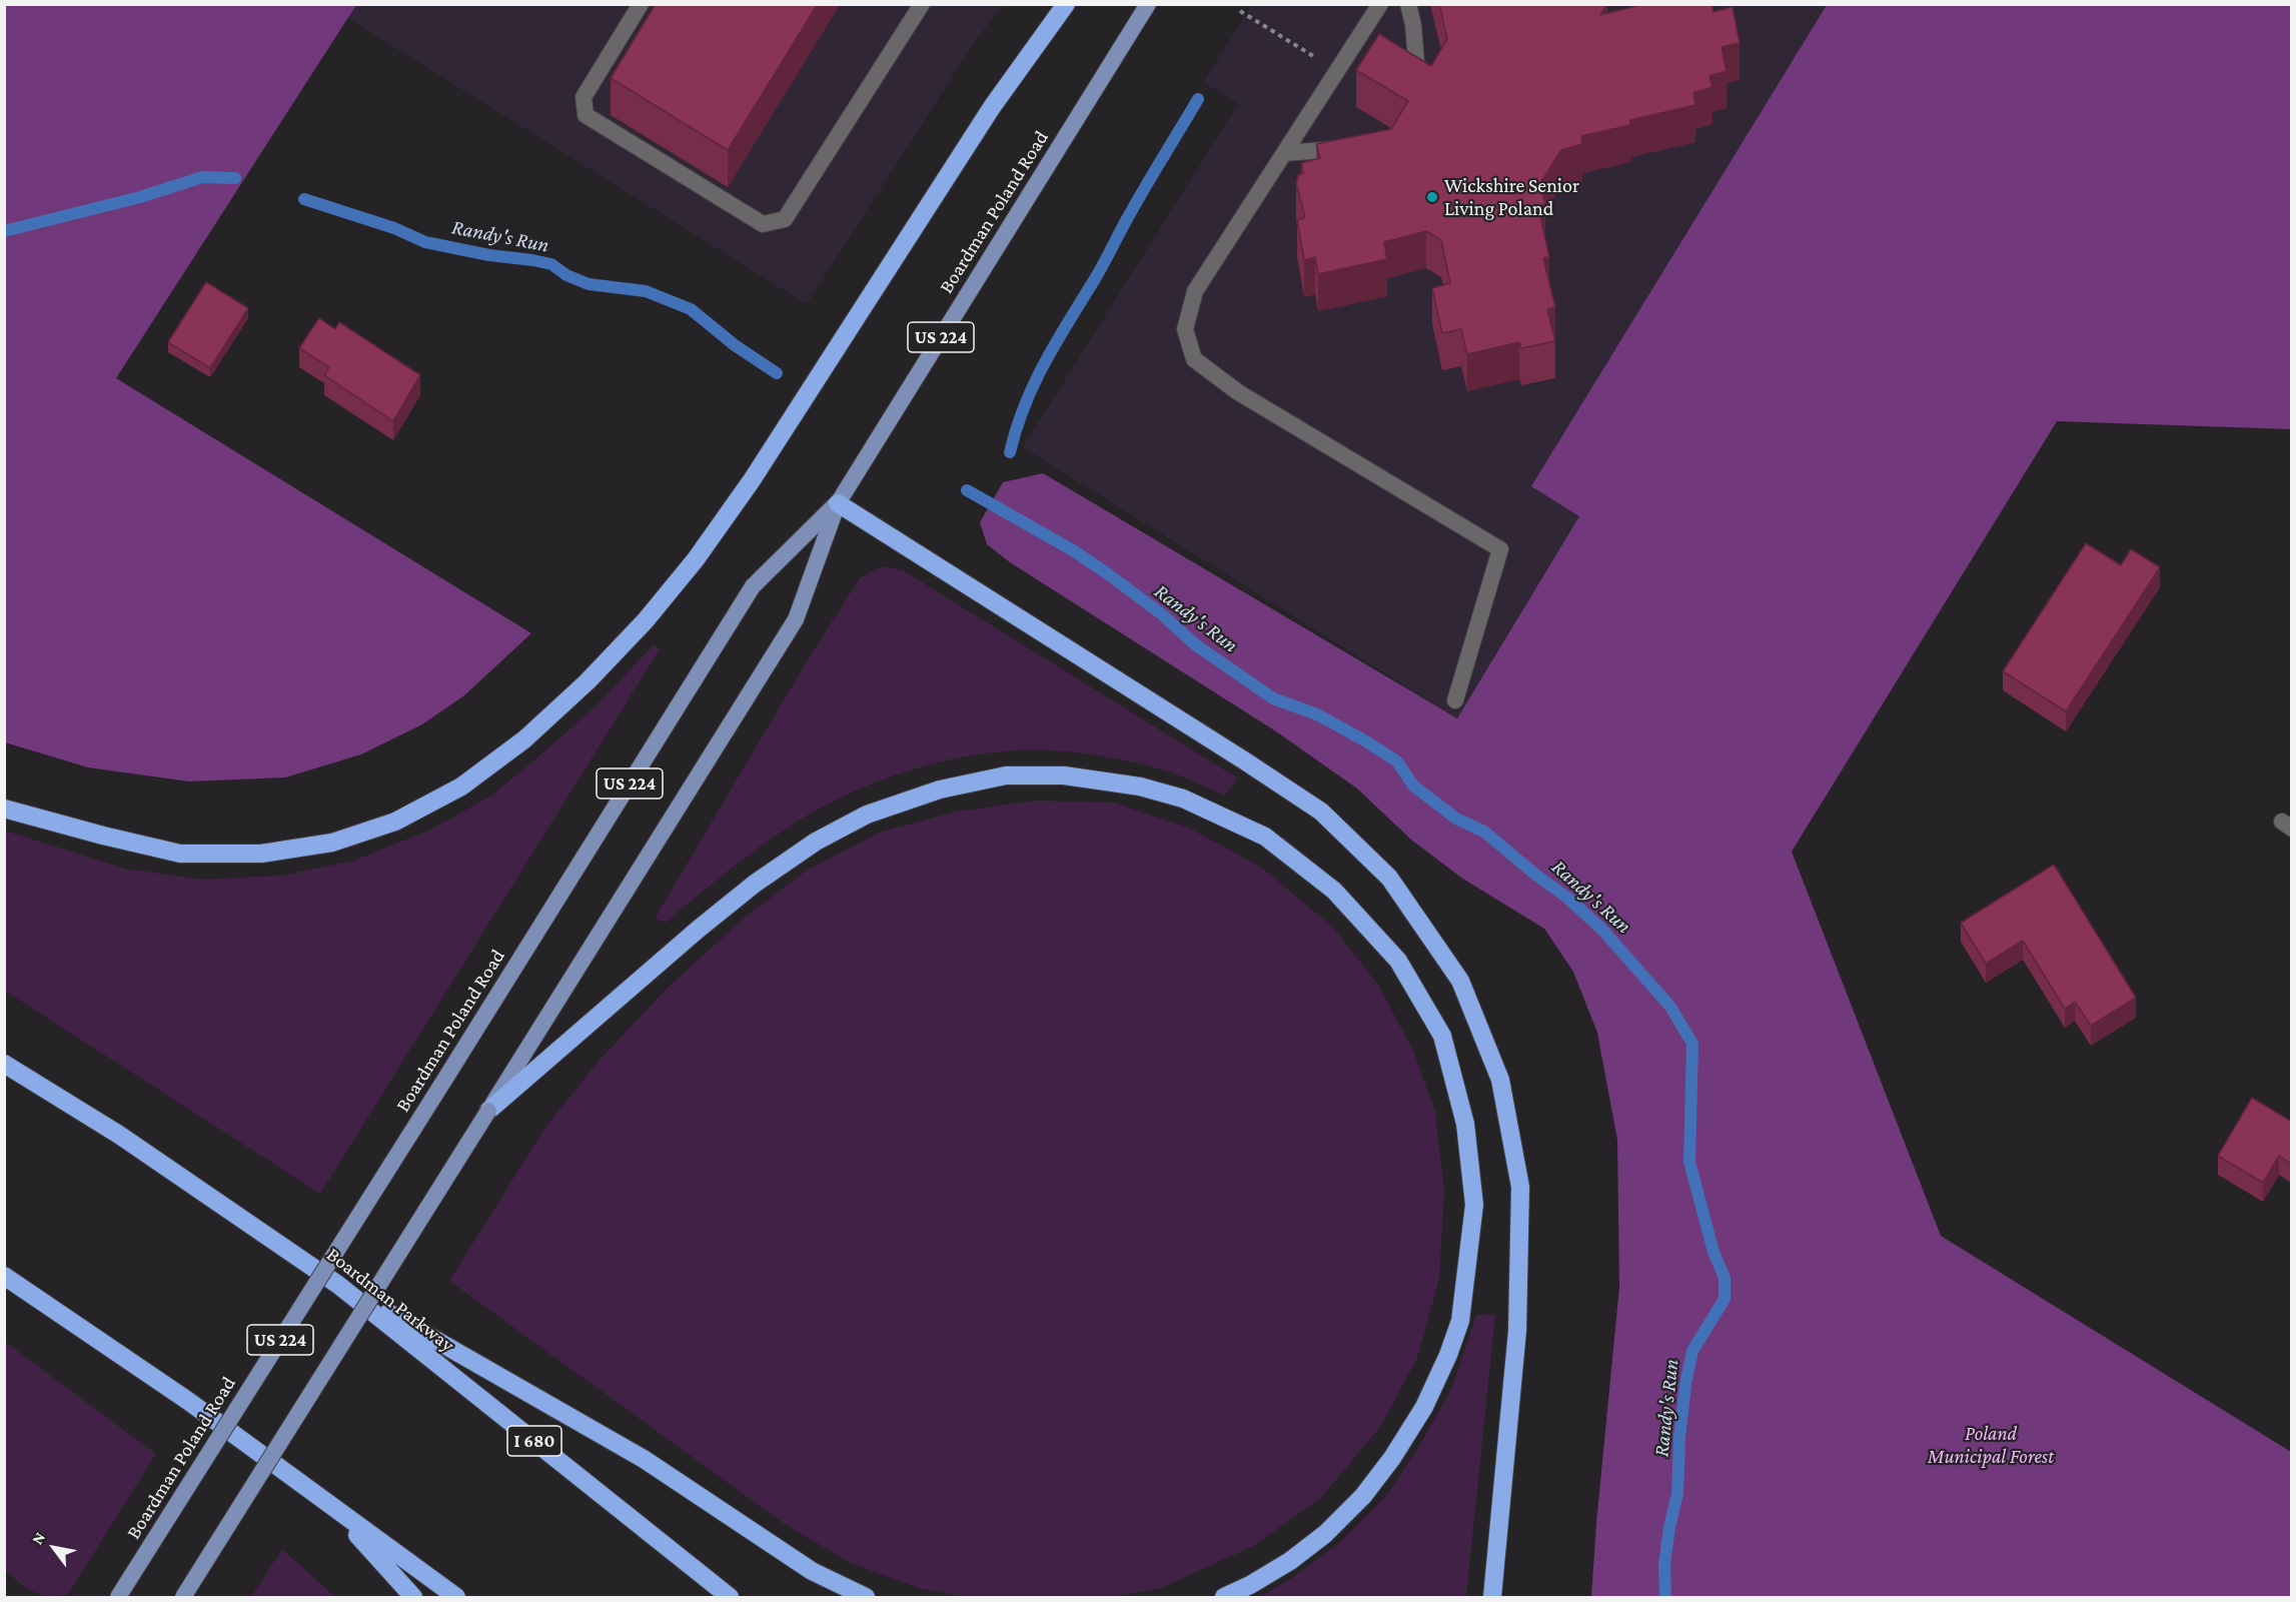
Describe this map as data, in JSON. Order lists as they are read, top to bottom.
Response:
{
  "streets": {
    "highway": ["Boardman Parkway", "I 680"],
    "main road": ["Boardman Poland Road", "US 224"]
  },
  "water": ["Randy's Run"],
  "parks": ["Poland Municipal Forest"],
  "places": ["Wickshire Senior Living Poland"],
  "north": "top left"
}
